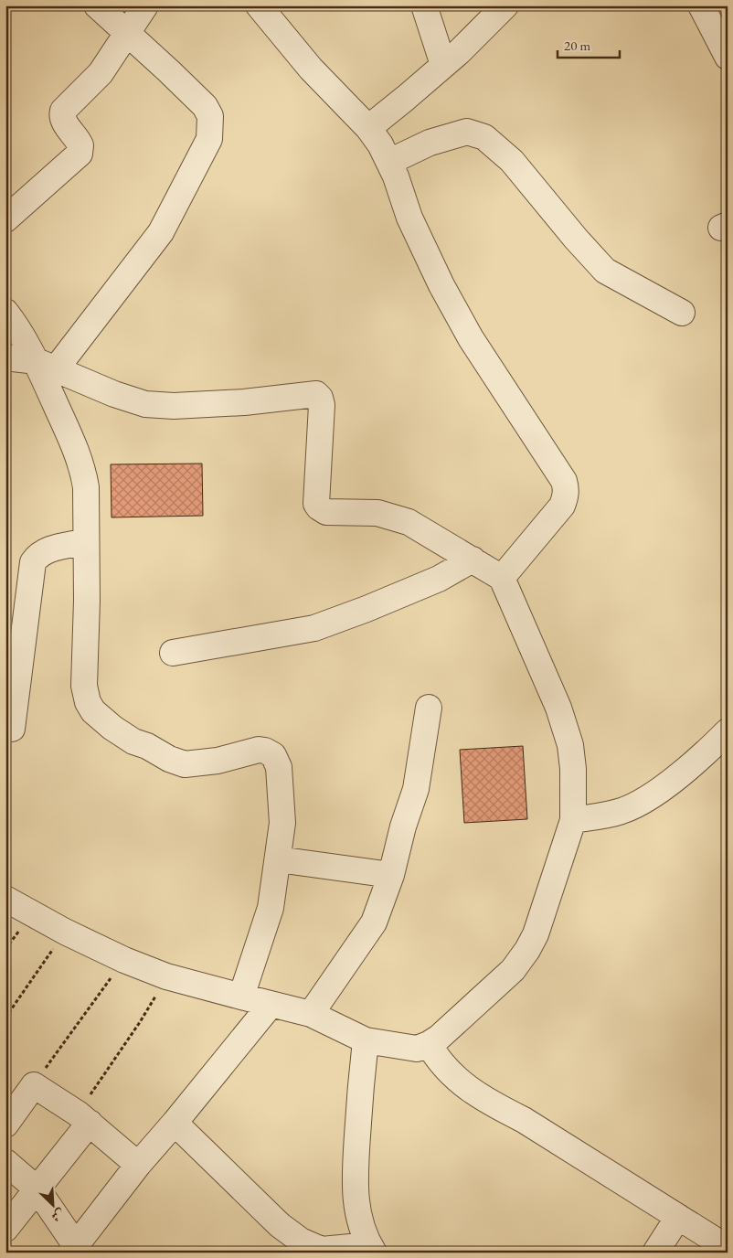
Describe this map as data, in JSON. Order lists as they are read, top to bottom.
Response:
{
  "scale_bar": "20 m",
  "north": "bottom right"
}
